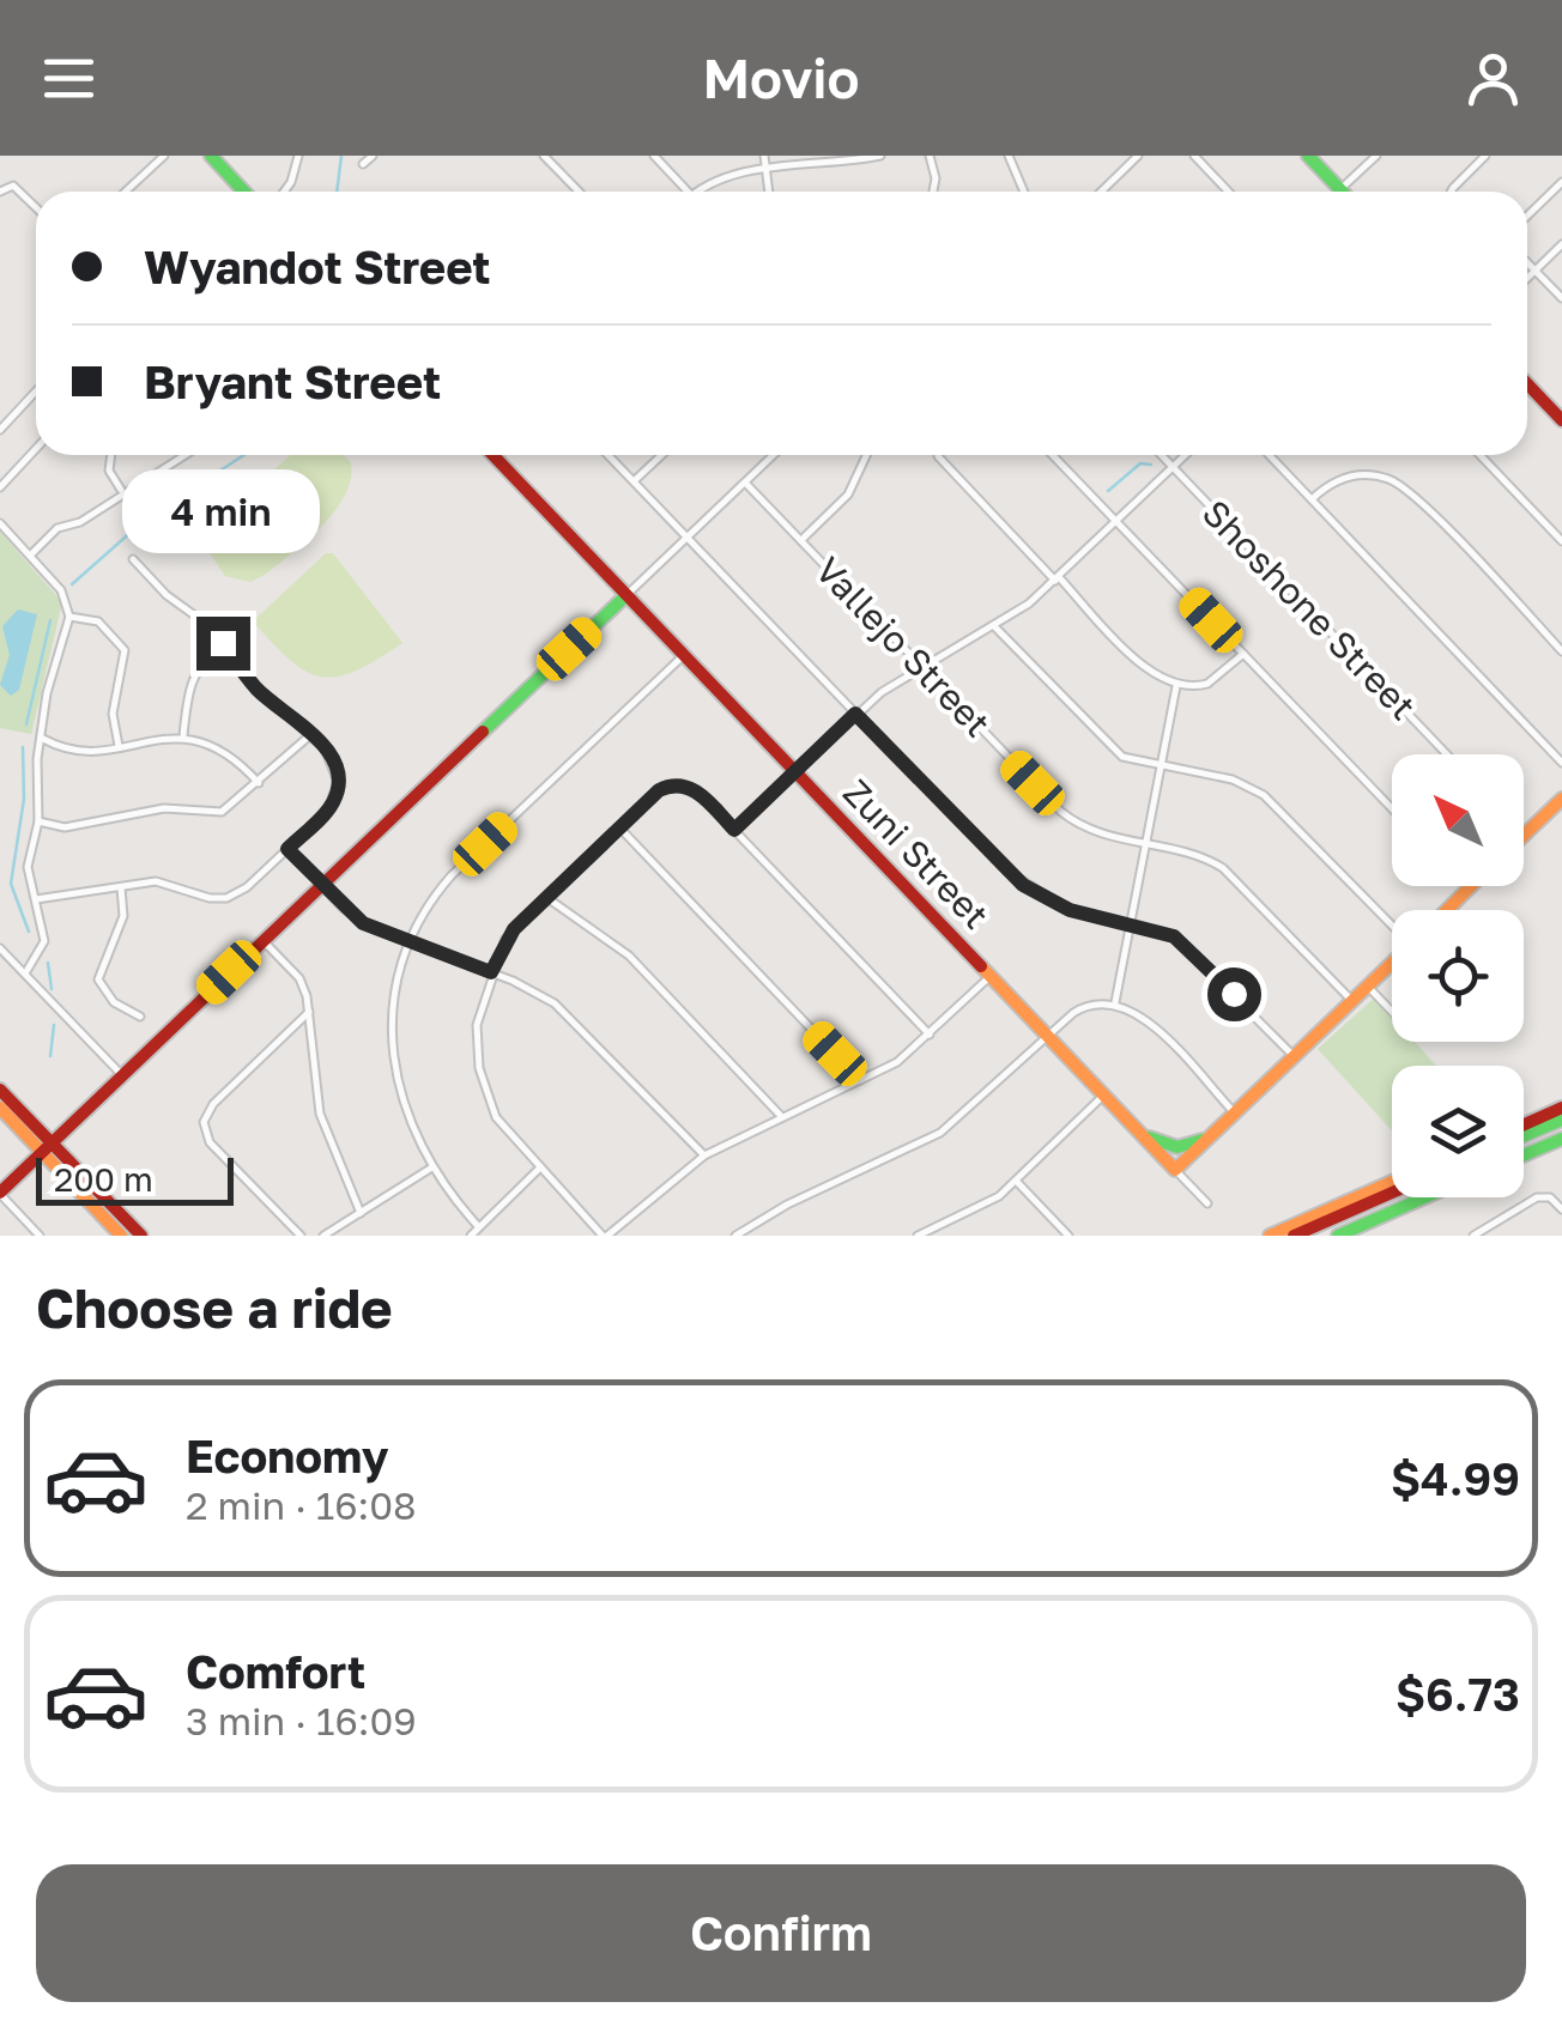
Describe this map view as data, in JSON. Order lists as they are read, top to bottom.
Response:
{
  "streets": {
    "main road": ["Zuni Street"],
    "street": ["Shoshone Street", "Vallejo Street"]
  },
  "scale_bar": "200 m",
  "north": "top left",
  "page": {
    "header": "Movio",
    "banner": ["Wyandot Street", "Bryant Street"],
    "bubble": "4 min",
    "scale": "200 m",
    "heading": "Choose a ride",
    "list": [
      {
        "name": "Economy",
        "note": "2 min · 16:08",
        "value": "$4.99"
      },
      {
        "name": "Comfort",
        "note": "3 min · 16:09",
        "value": "$6.73"
      }
    ],
    "buttons": "Confirm"
  }
}
